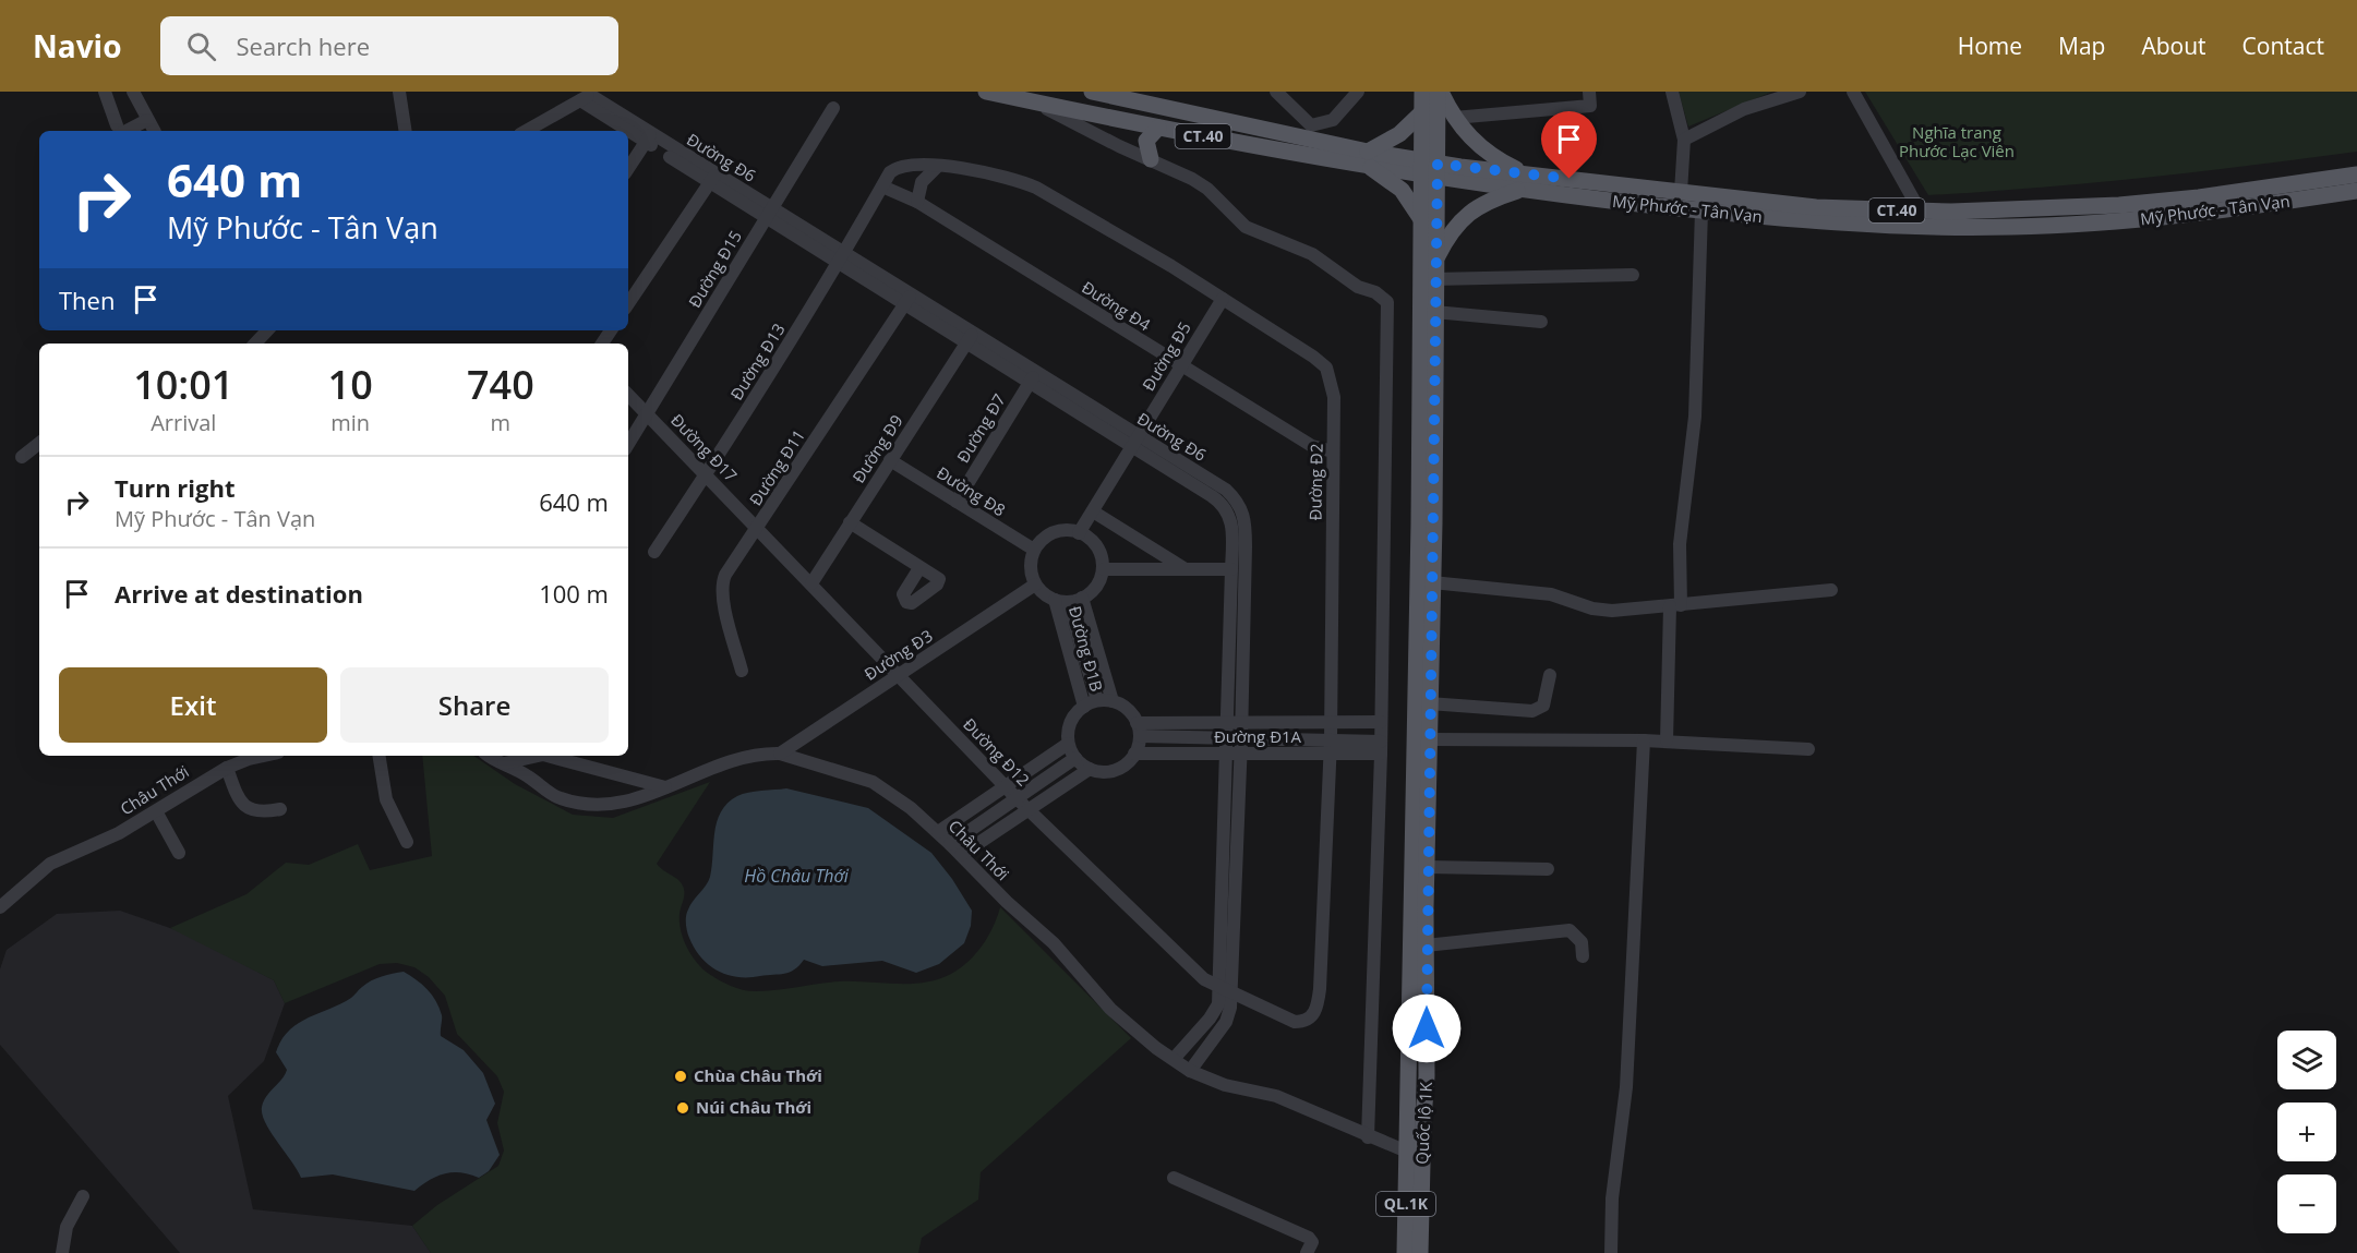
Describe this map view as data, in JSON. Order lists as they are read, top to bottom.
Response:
{
  "streets": {
    "main road": [
      "CT.40",
      "Mỹ Phước - Tân Vạn",
      "Quốc lộ 1K",
      "QL.1K"
    ],
    "street": [
      "Đường Đ6",
      "Đường Đ15",
      "Đường Đ4",
      "Đường Đ5",
      "Đường Đ13",
      "Đường Đ7",
      "Đường Đ17",
      "Đường Đ9",
      "Đường Đ11",
      "Đường Đ2",
      "Đường Đ8",
      "Đường Đ1B",
      "Đường Đ3",
      "Đường Đ1A",
      "Đường Đ12",
      "Châu Thới"
    ]
  },
  "crossings": [
    ["Đường Đ6", "Đường Đ15"],
    ["Đường Đ6", "Đường Đ5"],
    ["Đường Đ6", "Đường Đ13"],
    ["Đường Đ6", "Đường Đ7"],
    ["Đường Đ6", "Đường Đ9"],
    ["Đường Đ6", "Đường Đ11"],
    ["Đường Đ6", "Đường Đ2"],
    ["Đường Đ6", "Đường Đ1A"],
    ["Đường Đ6", "Đường Đ12"],
    ["Đường Đ6", "Châu Thới"],
    ["Mỹ Phước - Tân Vạn", "Quốc lộ 1K"],
    ["Đường Đ15", "Đường Đ17"],
    ["Đường Đ4", "Đường Đ5"],
    ["Đường Đ4", "Đường Đ13"],
    ["Đường Đ4", "Đường Đ2"],
    ["Đường Đ5", "Đường Đ2"],
    ["Đường Đ5", "Đường Đ8"],
    ["Đường Đ5", "Đường Đ1B"],
    ["Đường Đ5", "Đường Đ3"],
    ["Đường Đ13", "Đường Đ17"],
    ["Đường Đ13", "Đường Đ2"],
    ["Đường Đ7", "Đường Đ8"],
    ["Đường Đ17", "Đường Đ11"],
    ["Đường Đ17", "Đường Đ12"],
    ["Đường Đ9", "Đường Đ8"],
    ["Đường Đ9", "Đường Đ12"],
    ["Đường Đ11", "Đường Đ12"],
    ["Đường Đ2", "Đường Đ1A"],
    ["Đường Đ2", "Đường Đ12"],
    ["Đường Đ8", "Đường Đ1B"],
    ["Đường Đ8", "Đường Đ3"],
    ["Đường Đ1B", "Đường Đ3"],
    ["Đường Đ1B", "Đường Đ1A"],
    ["Đường Đ3", "Đường Đ12"],
    ["Đường Đ3", "Châu Thới"],
    ["Châu Thới", "Quốc lộ 1K"]
  ],
  "water": ["Hồ Châu Thới"],
  "parks": ["Nghĩa trang Phước Lạc Viên"],
  "places": ["Chùa Châu Thới", "Núi Châu Thới"],
  "page": {
    "header": "Navio",
    "search": "Search here",
    "nav": [
      "Home",
      "Map",
      "About",
      "Contact"
    ],
    "turn": ["640 m", "Mỹ Phước - Tân Vạn"],
    "then": "Then",
    "eta": [
      "10:01",
      "Arrival",
      "10",
      "min",
      "740",
      "m"
    ],
    "list": [
      {
        "name": "Turn right",
        "note": "Mỹ Phước - Tân Vạn",
        "value": "640 m"
      },
      {
        "name": "Arrive at destination",
        "value": "100 m"
      }
    ],
    "buttons": ["Exit", "Share"],
    "map_buttons": ["+", "−"]
  }
}
